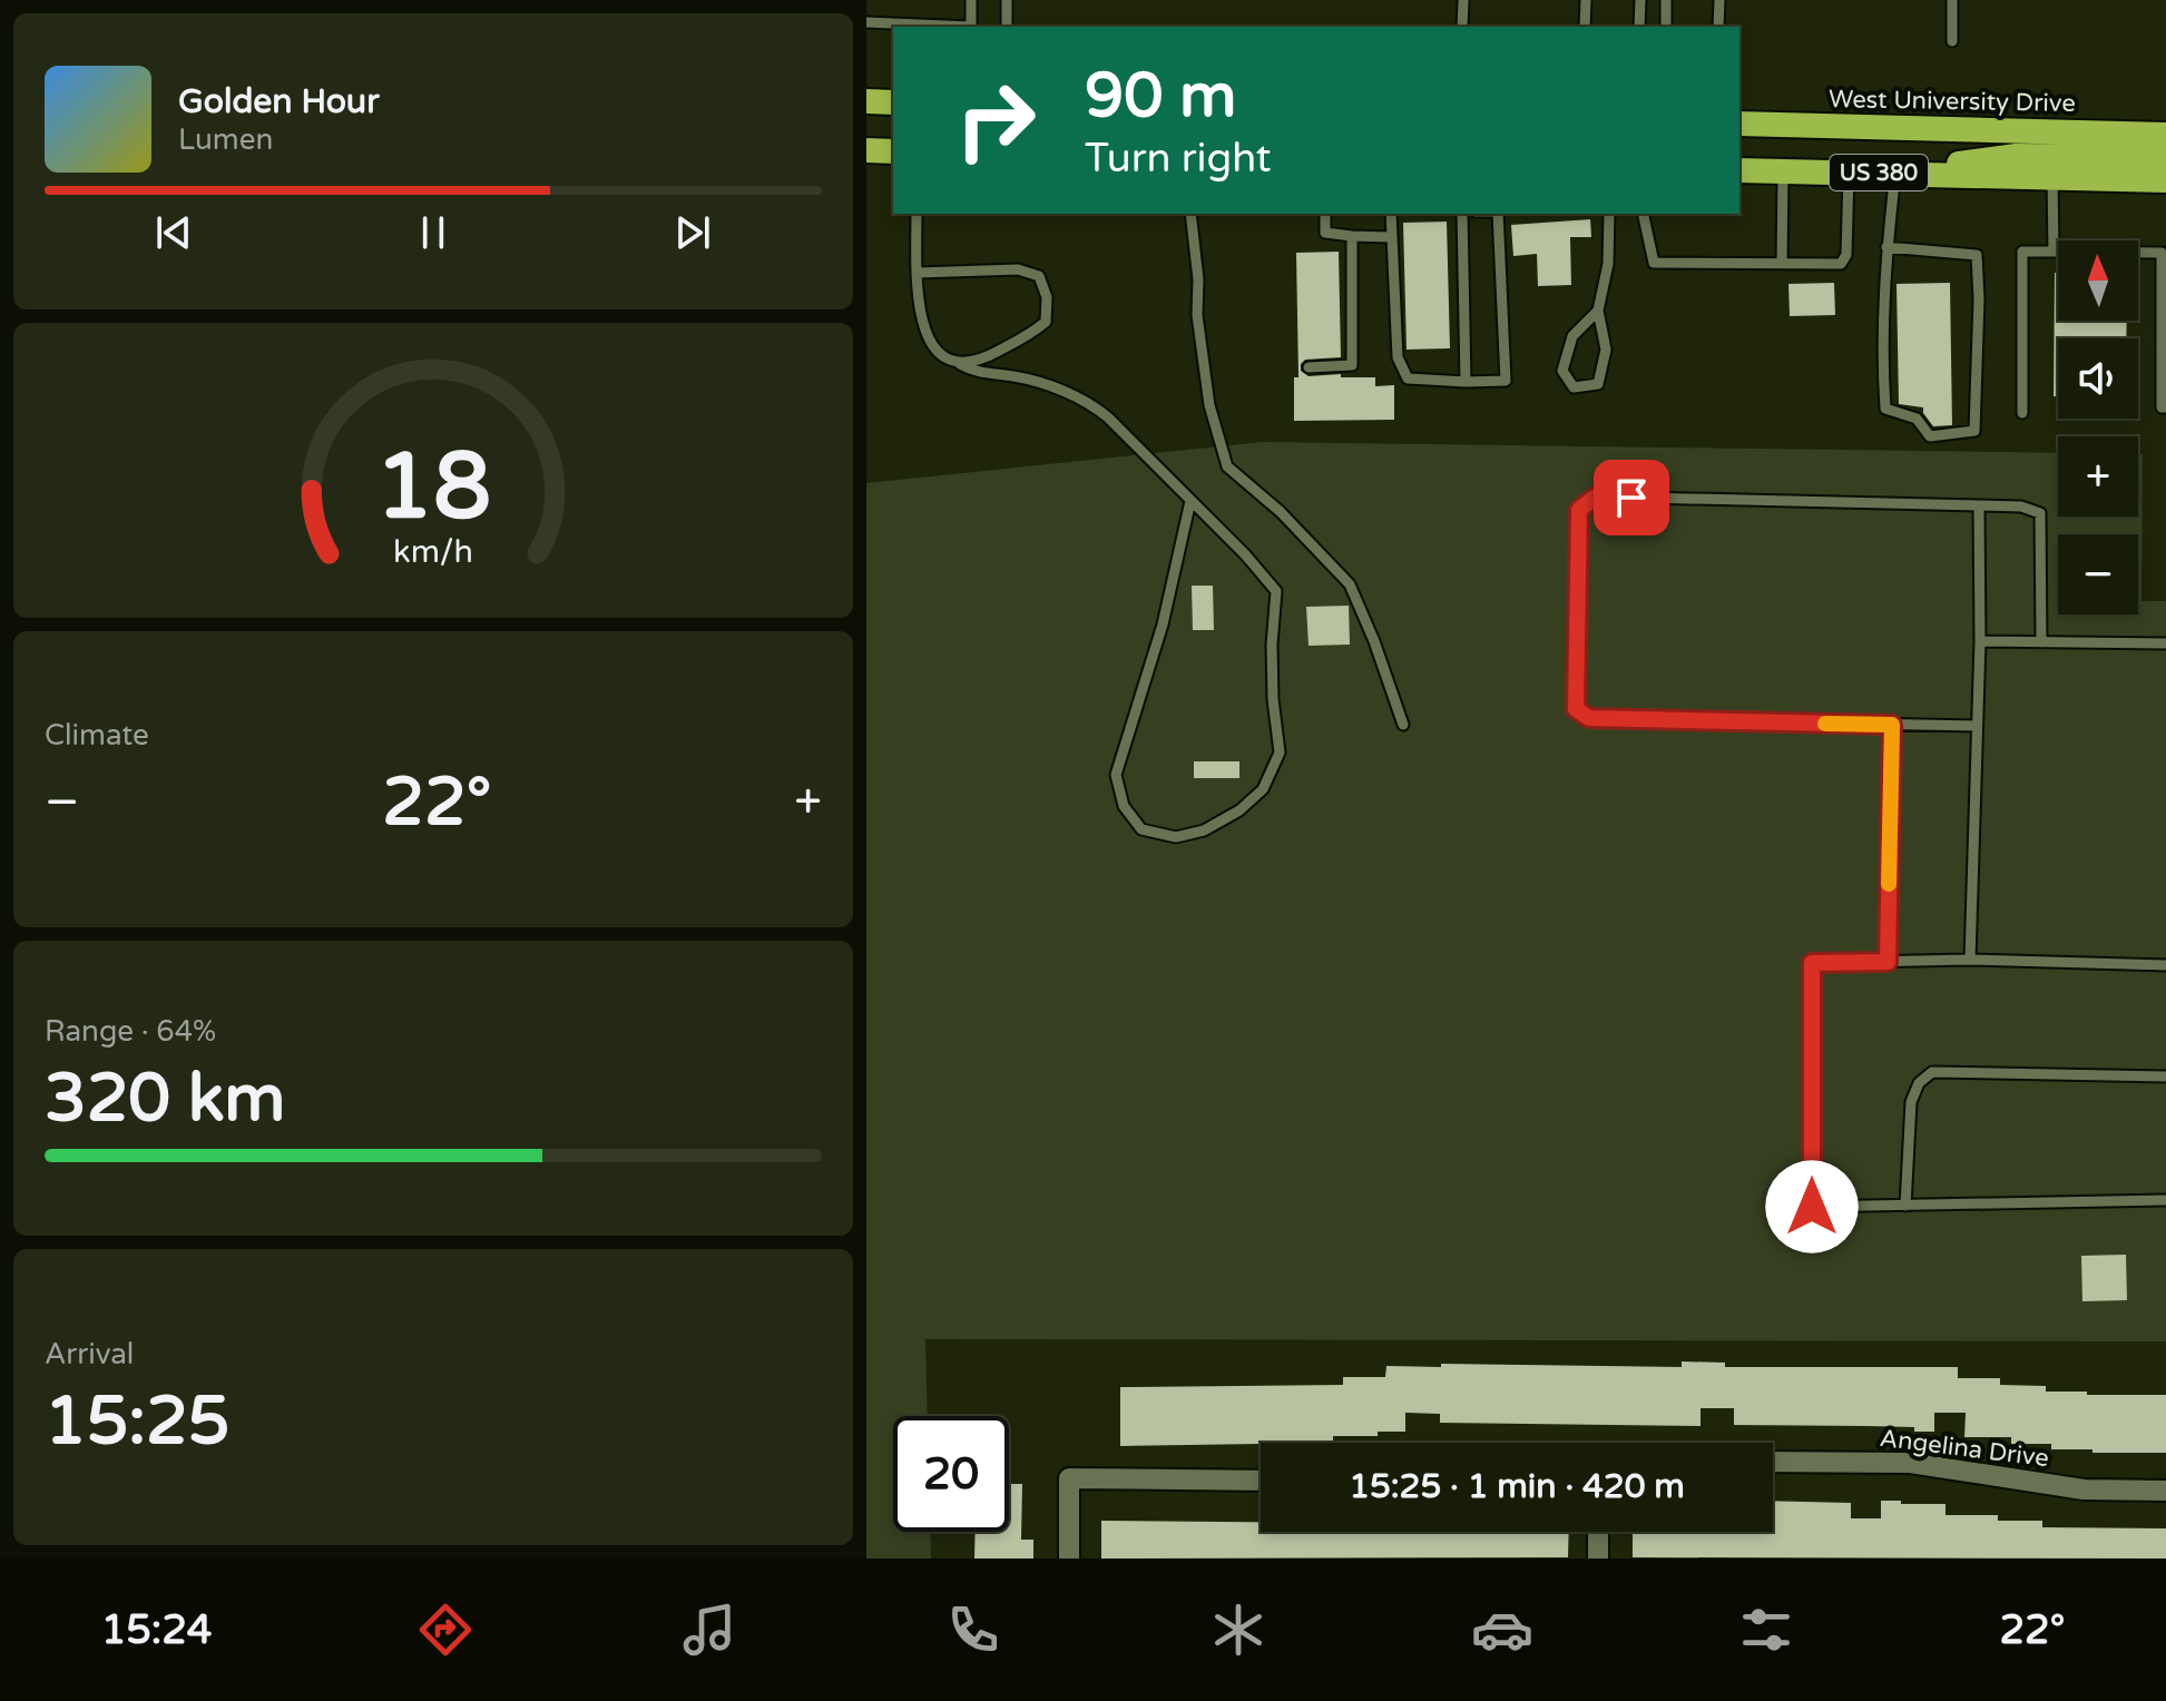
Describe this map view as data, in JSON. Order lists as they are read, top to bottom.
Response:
{
  "streets": {
    "highway": ["West University Drive", "US 380"],
    "street": ["Angelina Drive"]
  },
  "north": "top",
  "page": {
    "turn": ["90 m", "Turn right"],
    "song": ["Golden Hour", "Lumen"],
    "map_buttons": ["+", "−"],
    "tile": [
      "Climate",
      ["Range · 64%", "320 km"],
      ["Arrival", "15:25"]
    ],
    "heat": ["−", "22°", "+"],
    "limit": "20",
    "trip": "15:25 · 1 min · 420 m",
    "tabs": ["15:24", "22°"],
    "gauge": ["18", "km/h"]
  }
}
